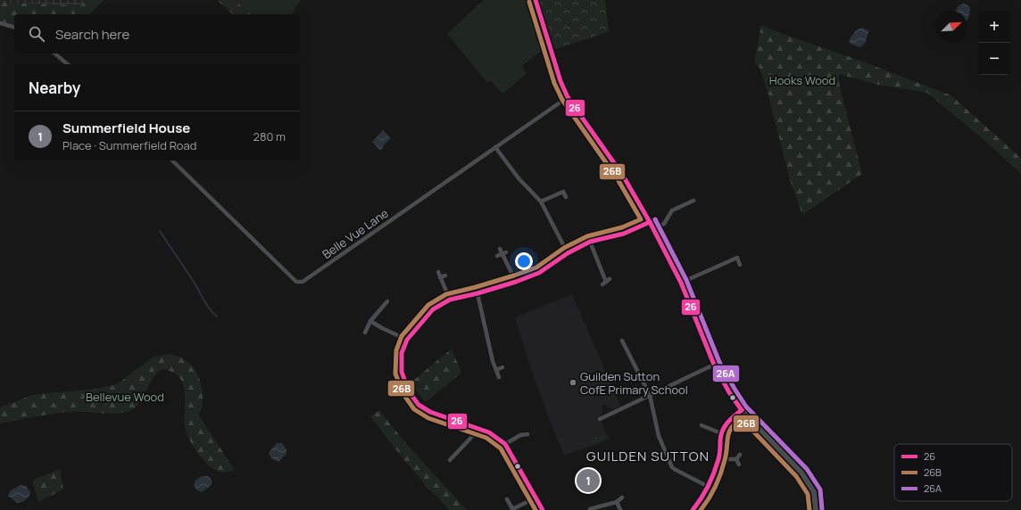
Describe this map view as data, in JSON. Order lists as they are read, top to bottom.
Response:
{
  "streets": {
    "street": ["Belle Vue Lane"]
  },
  "districts": ["GUILDEN SUTTON"],
  "parks": ["Hooks Wood", "Bellevue Wood"],
  "places": ["Guilden Sutton CofE Primary School"],
  "lines": ["transit line 26", "transit line 26B", "transit line 26A"],
  "legend": ["26", "26B", "26A"],
  "north": "top right",
  "page": {
    "map_buttons": ["+", "−"],
    "search": "Search here",
    "heading": "Nearby",
    "list": [
      {
        "mark": "1",
        "name": "Summerfield House",
        "note": "Place · Summerfield Road",
        "value": "280 m"
      }
    ],
    "pins": "1"
  }
}
